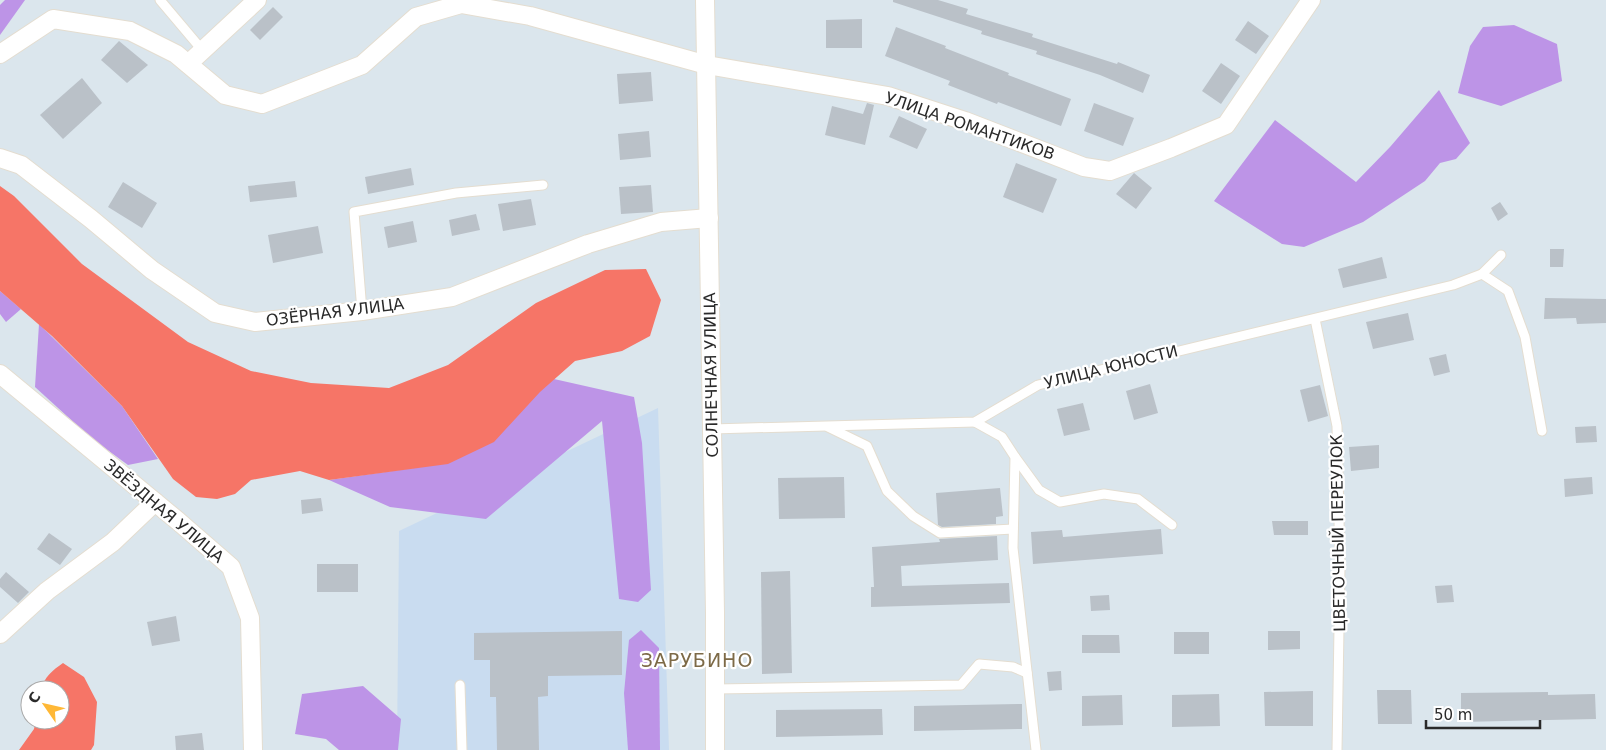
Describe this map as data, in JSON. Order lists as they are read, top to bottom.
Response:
{
  "streets": {
    "street": [
      "УЛИЦА РОМАНТИКОВ",
      "ОЗЁРНАЯ УЛИЦА",
      "СОЛНЕЧНАЯ УЛИЦА",
      "ЗВЁЗДНАЯ УЛИЦА"
    ],
    "lane": ["УЛИЦА ЮНОСТИ", "ЦВЕТОЧНЫЙ ПЕРЕУЛОК"]
  },
  "crossings": [
    ["УЛИЦА РОМАНТИКОВ", "СОЛНЕЧНАЯ УЛИЦА"],
    ["ОЗЁРНАЯ УЛИЦА", "СОЛНЕЧНАЯ УЛИЦА"],
    ["УЛИЦА ЮНОСТИ", "СОЛНЕЧНАЯ УЛИЦА"],
    ["УЛИЦА ЮНОСТИ", "ЦВЕТОЧНЫЙ ПЕРЕУЛОК"]
  ],
  "districts": ["ЗАРУБИНО"],
  "scale_bar": "50 m",
  "north": "top left"
}
